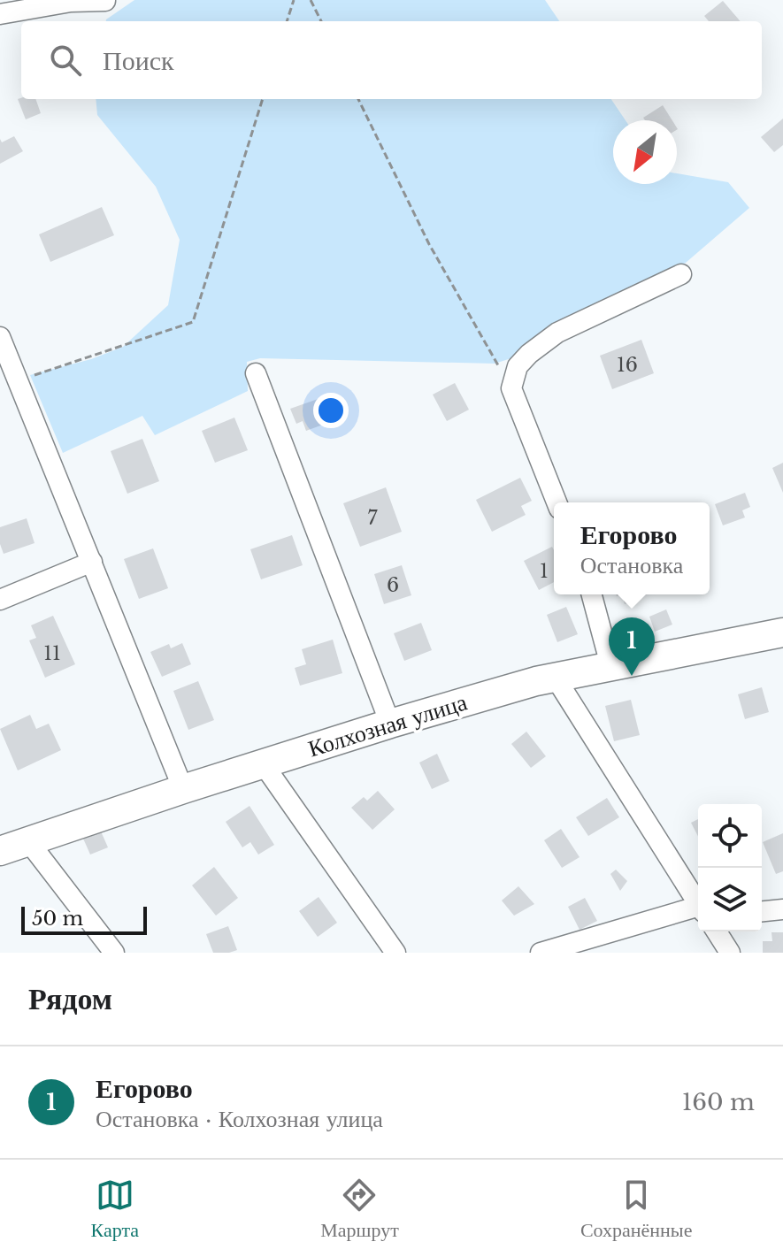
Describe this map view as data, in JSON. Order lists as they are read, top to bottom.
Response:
{
  "streets": {
    "main road": ["Колхозная улица"]
  },
  "house_numbers": [
    "16",
    "7",
    "1",
    "6",
    "11"
  ],
  "scale_bar": "50 m",
  "north": "bottom left",
  "page": {
    "search": "Поиск",
    "popup": ["Егорово", "Остановка"],
    "pins": "1",
    "scale": "50 m",
    "heading": "Рядом",
    "list": [
      {
        "mark": "1",
        "name": "Егорово",
        "note": "Остановка · Колхозная улица",
        "value": "160 m"
      }
    ],
    "nav": ["Карта", "Маршрут", "Сохранённые"]
  }
}
